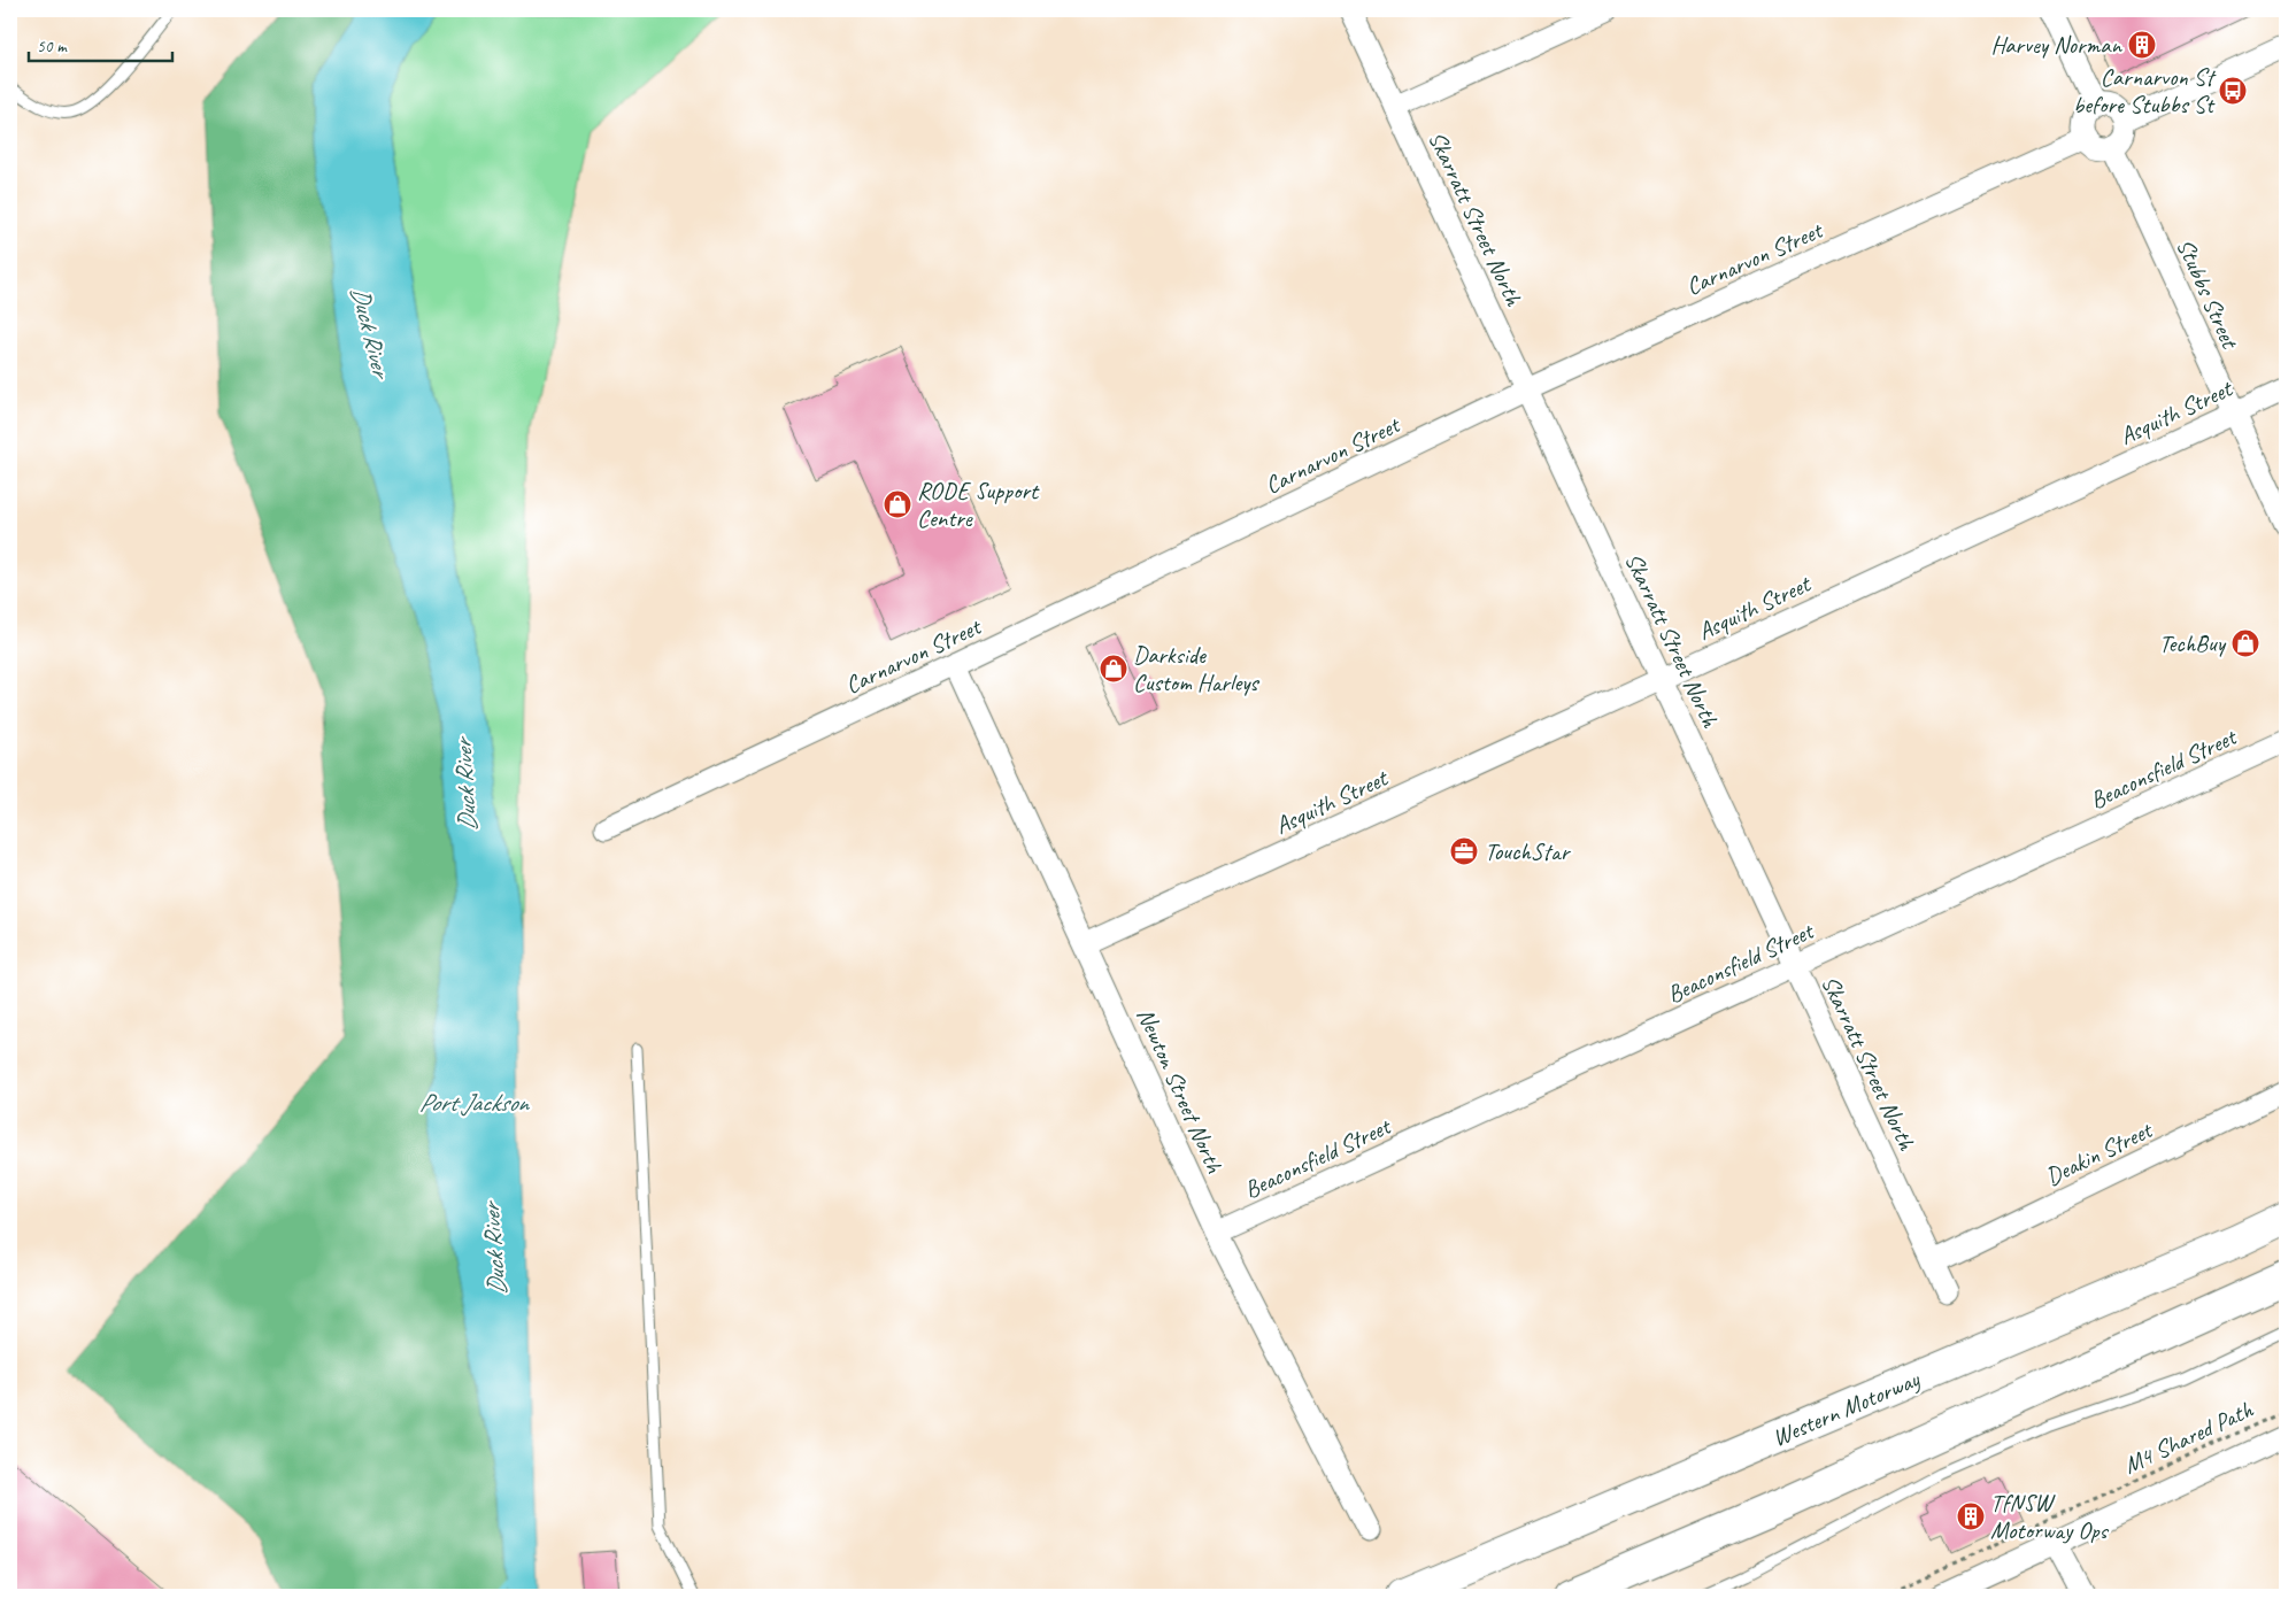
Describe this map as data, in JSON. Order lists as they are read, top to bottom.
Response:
{
  "streets": {
    "highway": ["Western Motorway"],
    "street": [
      "Skarratt Street North",
      "Carnarvon Street",
      "Stubbs Street",
      "Asquith Street",
      "Beaconsfield Street",
      "Newton Street North",
      "Deakin Street"
    ],
    "path": ["M4 Shared Path"]
  },
  "crossings": [
    ["Skarratt Street North", "Carnarvon Street"],
    ["Skarratt Street North", "Asquith Street"],
    ["Skarratt Street North", "Beaconsfield Street"],
    ["Skarratt Street North", "Deakin Street"],
    ["Carnarvon Street", "Stubbs Street"],
    ["Carnarvon Street", "Newton Street North"],
    ["Stubbs Street", "Asquith Street"],
    ["Asquith Street", "Newton Street North"],
    ["Beaconsfield Street", "Newton Street North"]
  ],
  "water": ["Duck River", "Port Jackson"],
  "places": {
    "building": ["Harvey Norman", "TfNSW Motorway Ops"],
    "bus stop": ["Carnarvon St before Stubbs St"],
    "shop": ["RODE Support Centre", "TechBuy", "Darkside Custom Harleys"],
    "office": ["TouchStar"]
  },
  "scale_bar": "50 m"
}
